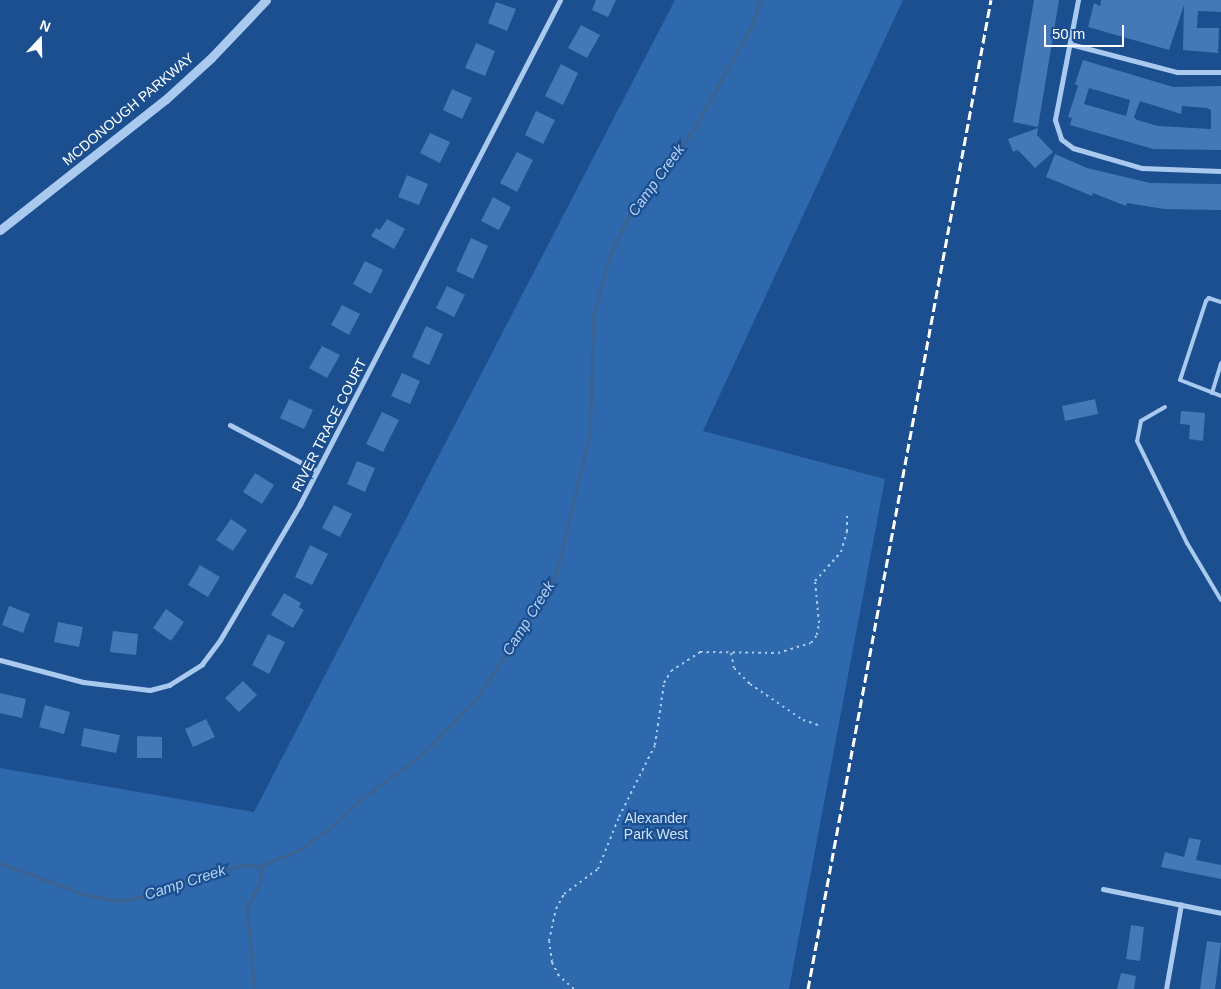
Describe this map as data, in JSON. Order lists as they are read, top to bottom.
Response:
{
  "streets": {
    "street": ["MCDONOUGH PARKWAY", "RIVER TRACE COURT"]
  },
  "water": ["Camp Creek"],
  "parks": ["Alexander Park West"],
  "scale_bar": "50 m",
  "north": "top"
}
